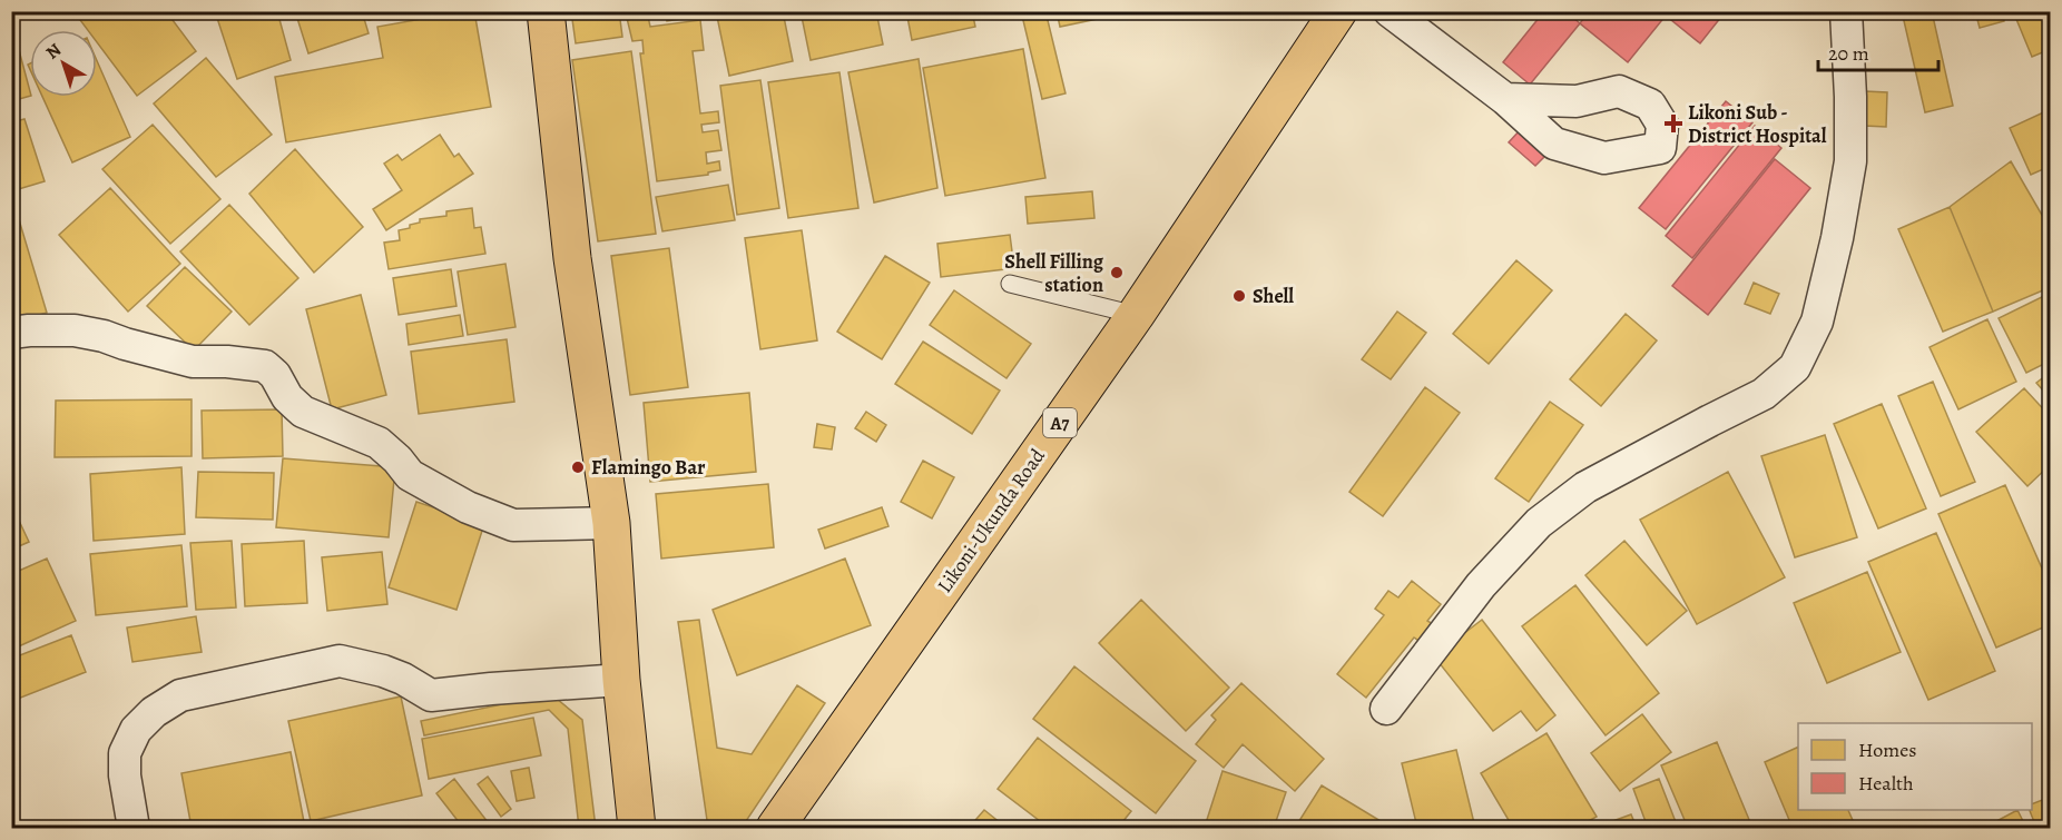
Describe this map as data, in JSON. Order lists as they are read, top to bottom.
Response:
{
  "streets": {
    "highway": ["A7", "Likoni-Ukunda Road"]
  },
  "places": {
    "health": ["Likoni Sub - District Hospital"],
    "other": ["Shell Filling station", "Shell", "Flamingo Bar"]
  },
  "legend": ["Homes", "Health"],
  "scale_bar": "20 m",
  "north": "top left"
}
